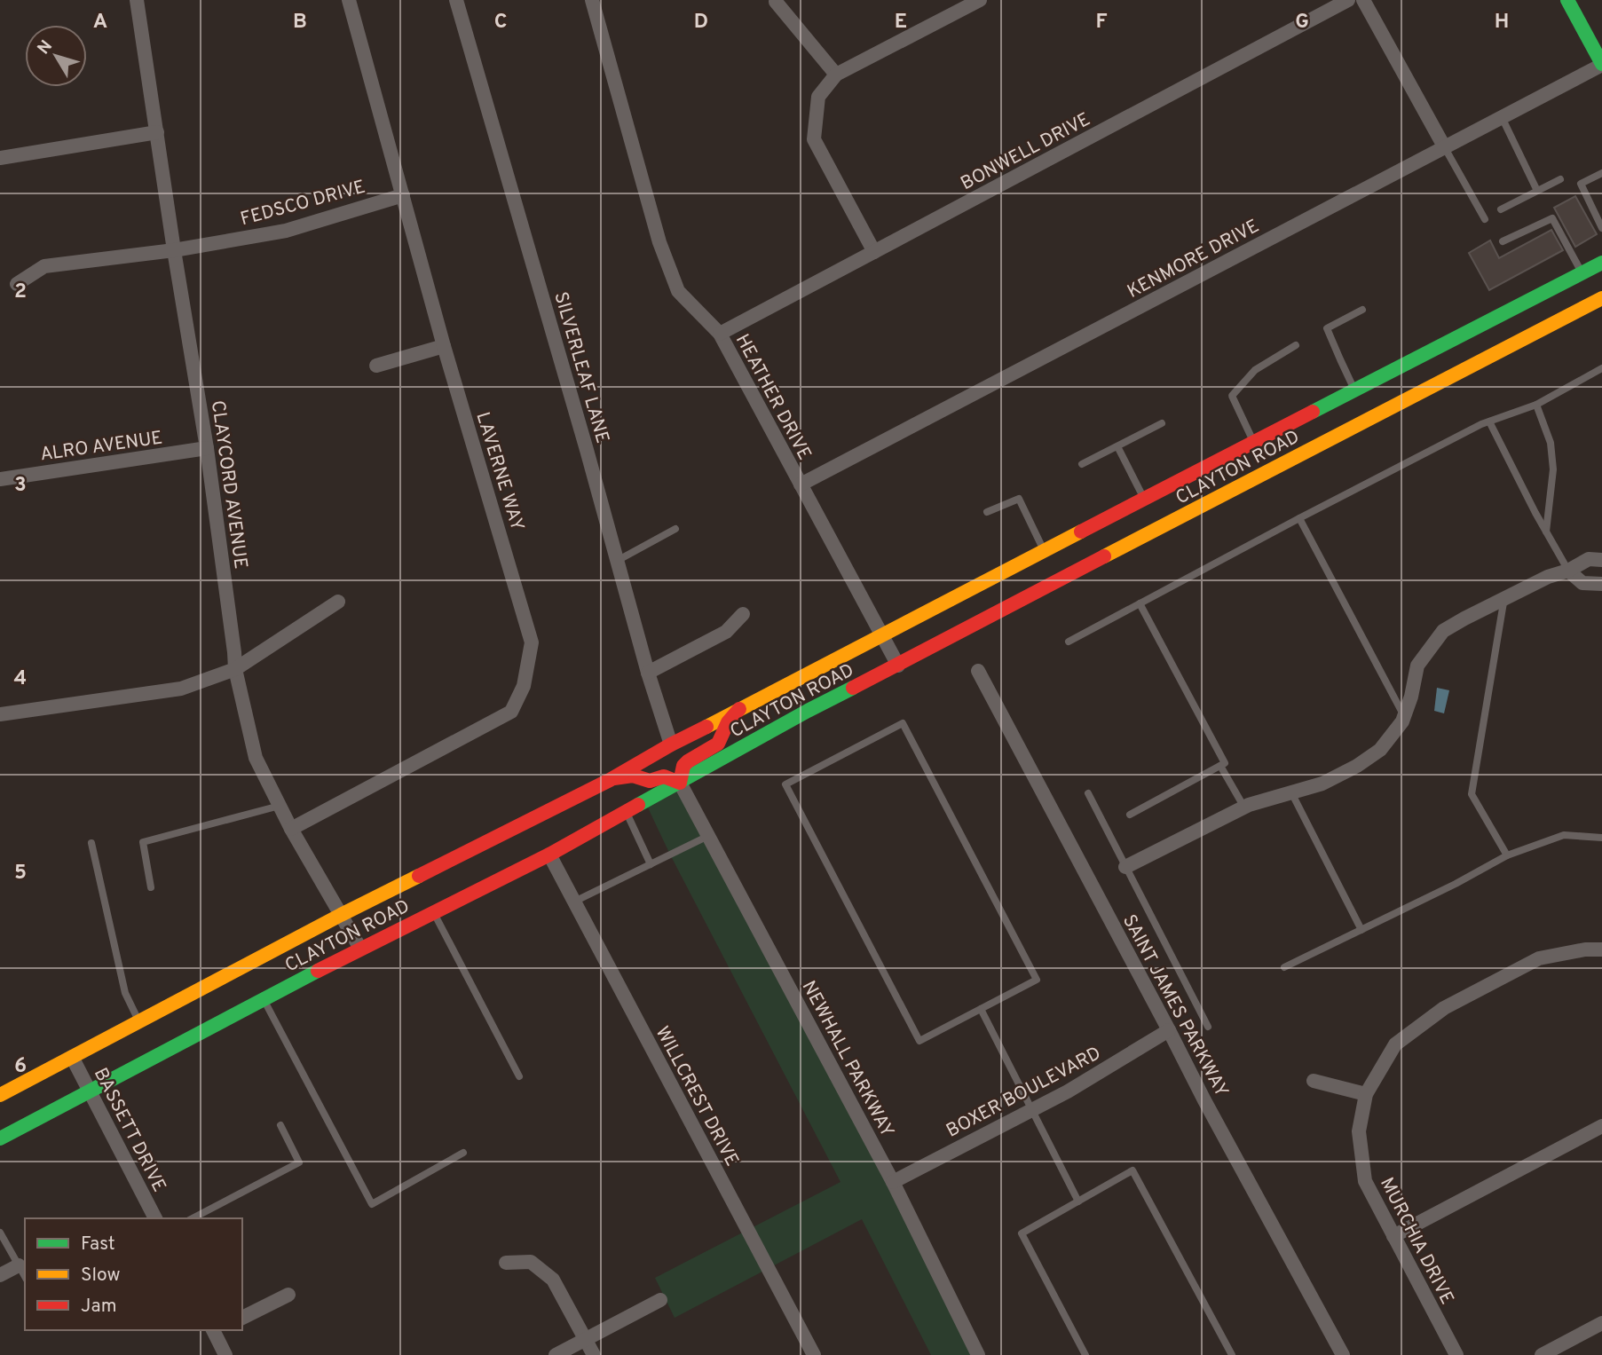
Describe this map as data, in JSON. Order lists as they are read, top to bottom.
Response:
{
  "streets": {
    "main road": ["CLAYTON ROAD"],
    "street": [
      "BONWELL DRIVE",
      "FEDSCO DRIVE",
      "KENMORE DRIVE",
      "SILVERLEAF LANE",
      "HEATHER DRIVE",
      "ALRO AVENUE",
      "LAVERNE WAY",
      "CLAYCORD AVENUE",
      "SAINT JAMES PARKWAY",
      "NEWHALL PARKWAY",
      "BOXER BOULEVARD",
      "WILLCREST DRIVE",
      "BASSETT DRIVE",
      "MURCHIA DRIVE"
    ]
  },
  "crossings": [
    ["BONWELL DRIVE", "HEATHER DRIVE"],
    ["FEDSCO DRIVE", "LAVERNE WAY"],
    ["FEDSCO DRIVE", "CLAYCORD AVENUE"],
    ["KENMORE DRIVE", "HEATHER DRIVE"],
    ["SILVERLEAF LANE", "CLAYTON ROAD"],
    ["HEATHER DRIVE", "CLAYTON ROAD"],
    ["ALRO AVENUE", "CLAYCORD AVENUE"],
    ["CLAYTON ROAD", "CLAYCORD AVENUE"],
    ["CLAYTON ROAD", "NEWHALL PARKWAY"],
    ["CLAYTON ROAD", "WILLCREST DRIVE"],
    ["CLAYTON ROAD", "BASSETT DRIVE"],
    ["LAVERNE WAY", "CLAYCORD AVENUE"],
    ["SAINT JAMES PARKWAY", "BOXER BOULEVARD"],
    ["NEWHALL PARKWAY", "BOXER BOULEVARD"]
  ],
  "legend": ["Fast", "Slow", "Jam"],
  "north": "top left",
  "grid": {
    "columns": [
      "A",
      "B",
      "C",
      "D",
      "E",
      "F",
      "G",
      "H"
    ],
    "rows": [
      "2",
      "3",
      "4",
      "5",
      "6"
    ]
  }
}
